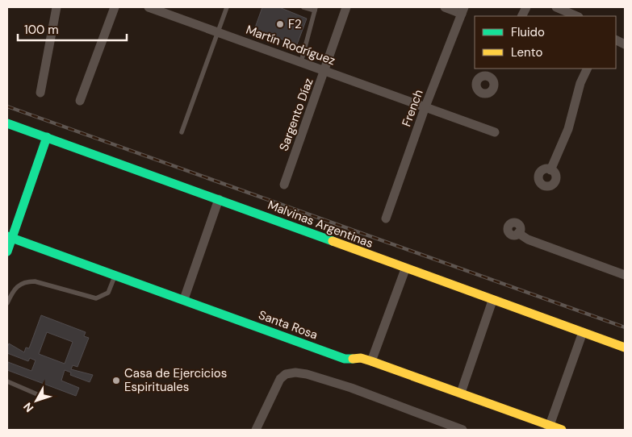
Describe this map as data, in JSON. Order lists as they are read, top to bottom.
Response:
{
  "streets": {
    "street": [
      "Martín Rodríguez",
      "French",
      "Sargento Díaz",
      "Malvinas Argentinas",
      "Santa Rosa"
    ]
  },
  "crossings": [
    ["Martín Rodríguez", "French"],
    ["Martín Rodríguez", "Sargento Díaz"]
  ],
  "places": ["F2", "Casa de Ejercicios Espirituales"],
  "legend": ["Fluido", "Lento"],
  "scale_bar": "100 m",
  "north": "bottom left"
}
